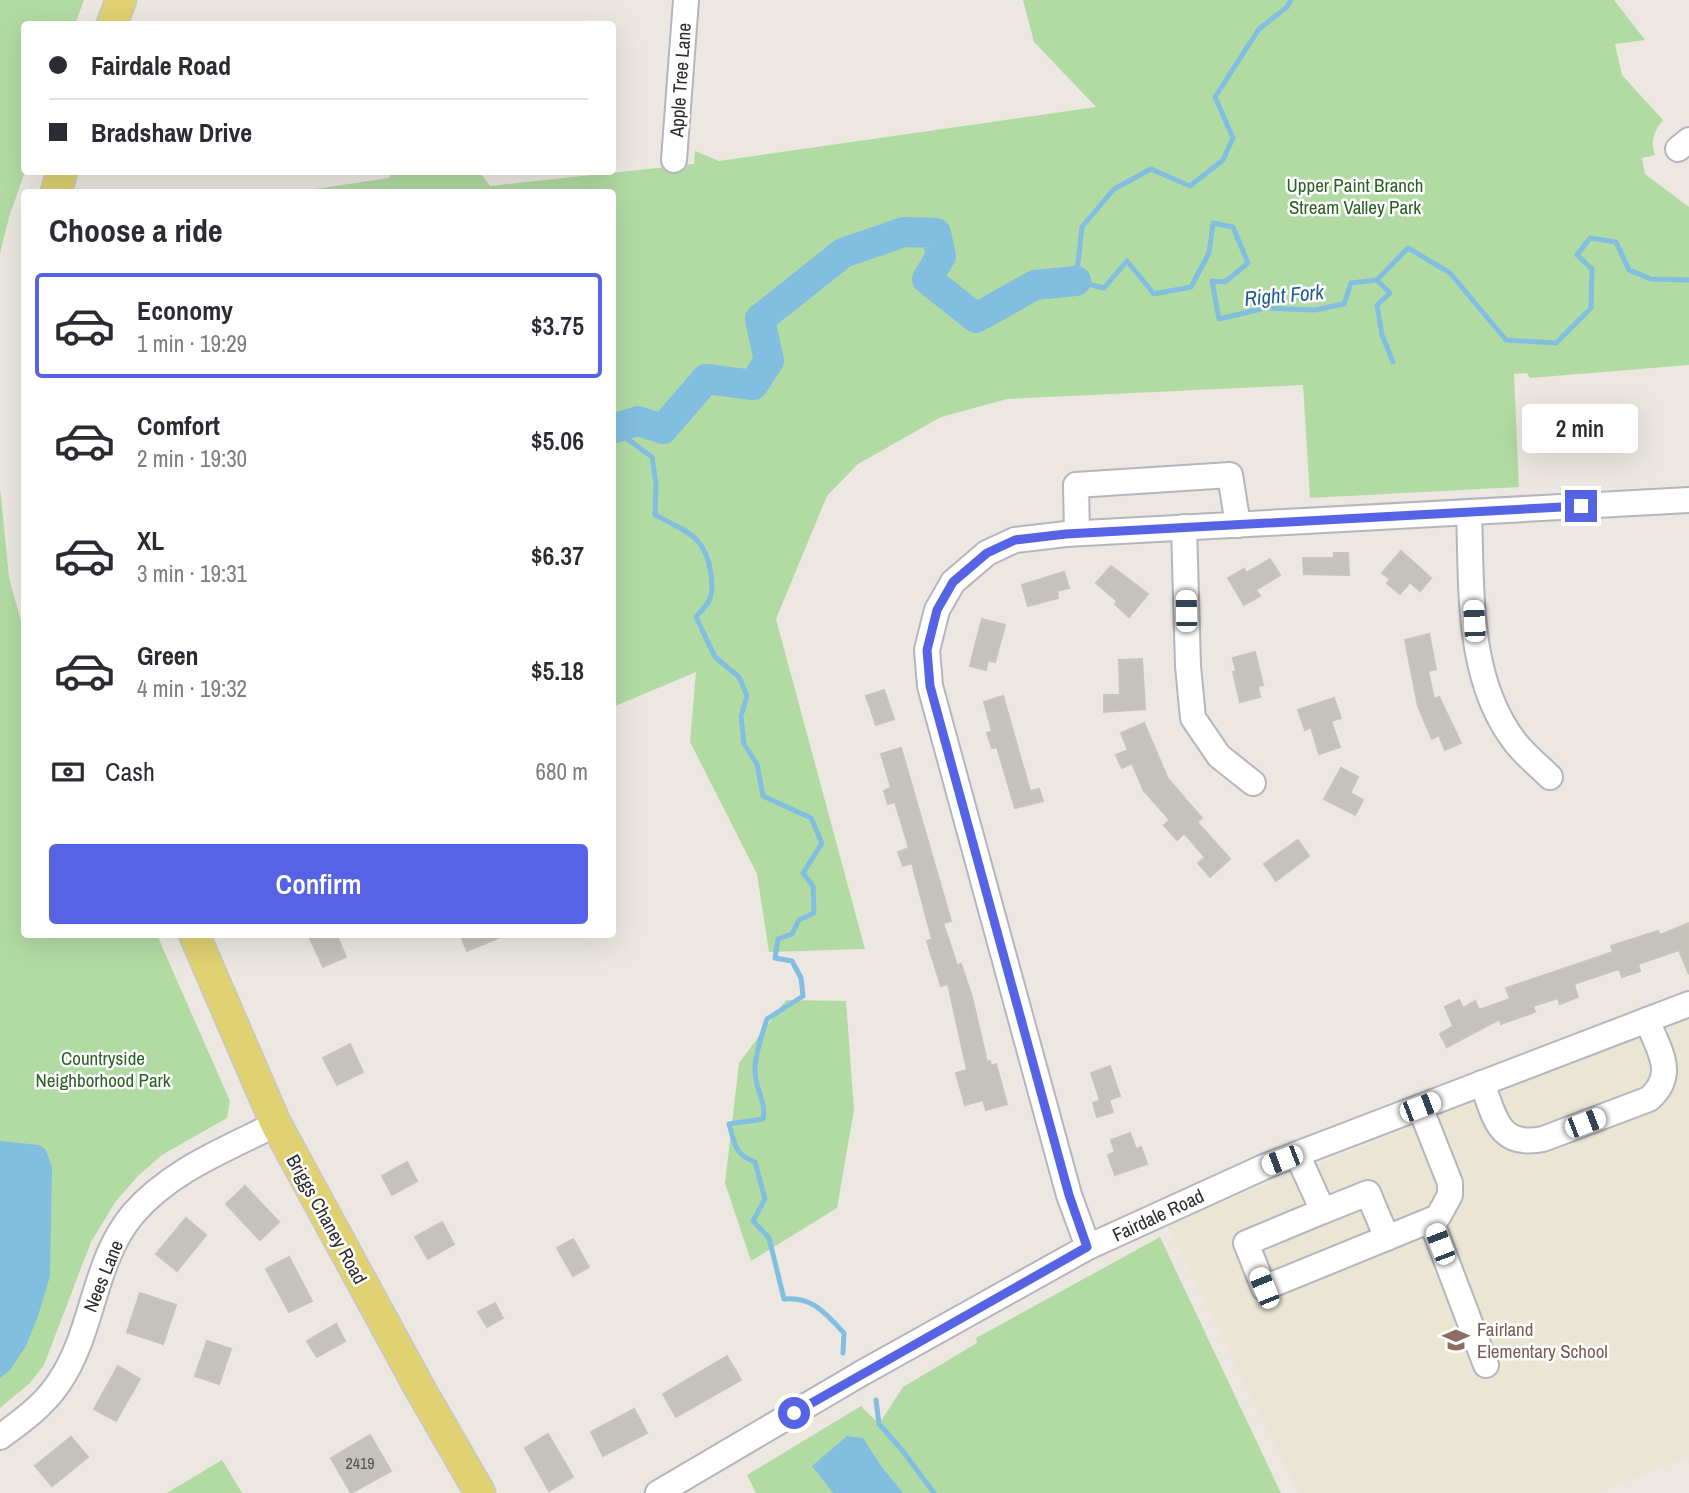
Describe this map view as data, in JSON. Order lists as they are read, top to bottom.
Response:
{
  "streets": {
    "main road": ["Briggs Chaney Road"],
    "street": ["Apple Tree Lane", "Fairdale Road", "Nees Lane"]
  },
  "crossings": [
    ["Briggs Chaney Road", "Nees Lane"]
  ],
  "water": ["Right Fork"],
  "parks": ["Upper Paint Branch Stream Valley Park", "Countryside Neighborhood Park"],
  "places": {
    "school or university": ["Fairland Elementary School"]
  },
  "house_numbers": ["2419"],
  "page": {
    "banner": ["Fairdale Road", "Bradshaw Drive"],
    "heading": "Choose a ride",
    "list": [
      {
        "name": "Economy",
        "note": "1 min · 19:29",
        "value": "$3.75"
      },
      {
        "name": "Comfort",
        "note": "2 min · 19:30",
        "value": "$5.06"
      },
      {
        "name": "XL",
        "note": "3 min · 19:31",
        "value": "$6.37"
      },
      {
        "name": "Green",
        "note": "4 min · 19:32",
        "value": "$5.18"
      }
    ],
    "bubble": "2 min",
    "pay": ["Cash", "680 m"],
    "buttons": "Confirm"
  }
}
